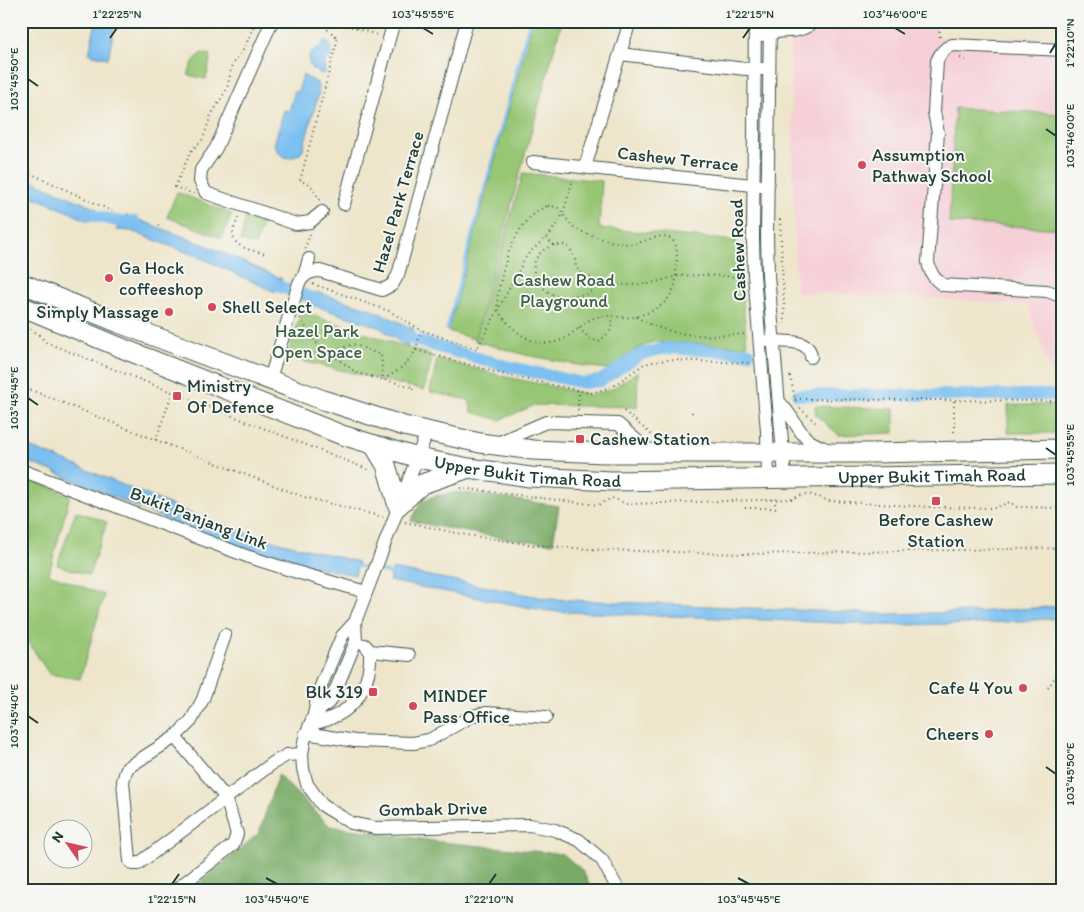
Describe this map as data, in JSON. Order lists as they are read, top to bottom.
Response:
{
  "streets": {
    "highway": ["Upper Bukit Timah Road"],
    "street": [
      "Cashew Terrace",
      "Hazel Park Terrace",
      "Cashew Road",
      "Bukit Panjang Link",
      "Gombak Drive"
    ]
  },
  "crossings": [
    ["Cashew Terrace", "Cashew Road"],
    ["Cashew Road", "Upper Bukit Timah Road"],
    ["Upper Bukit Timah Road", "Gombak Drive"],
    ["Bukit Panjang Link", "Gombak Drive"]
  ],
  "parks": ["Cashew Road Playground", "Hazel Park Open Space"],
  "places": {
    "other": [
      "Assumption Pathway School",
      "Ga Hock coffeeshop",
      "Shell Select",
      "Simply Massage",
      "Cafe 4 You",
      "MINDEF Pass Office",
      "Cheers"
    ],
    "transit": [
      "Ministry Of Defence",
      "Cashew Station",
      "Before Cashew Station",
      "Blk 319"
    ]
  },
  "north": "top left",
  "coordinates": [
    "1°22'25\"N",
    "103°45'55\"E",
    "1°22'15\"N",
    "103°46'00\"E",
    "1°22'10\"N",
    "103°45'50\"E",
    "103°45'45\"E",
    "103°45'40\"E"
  ]
}
